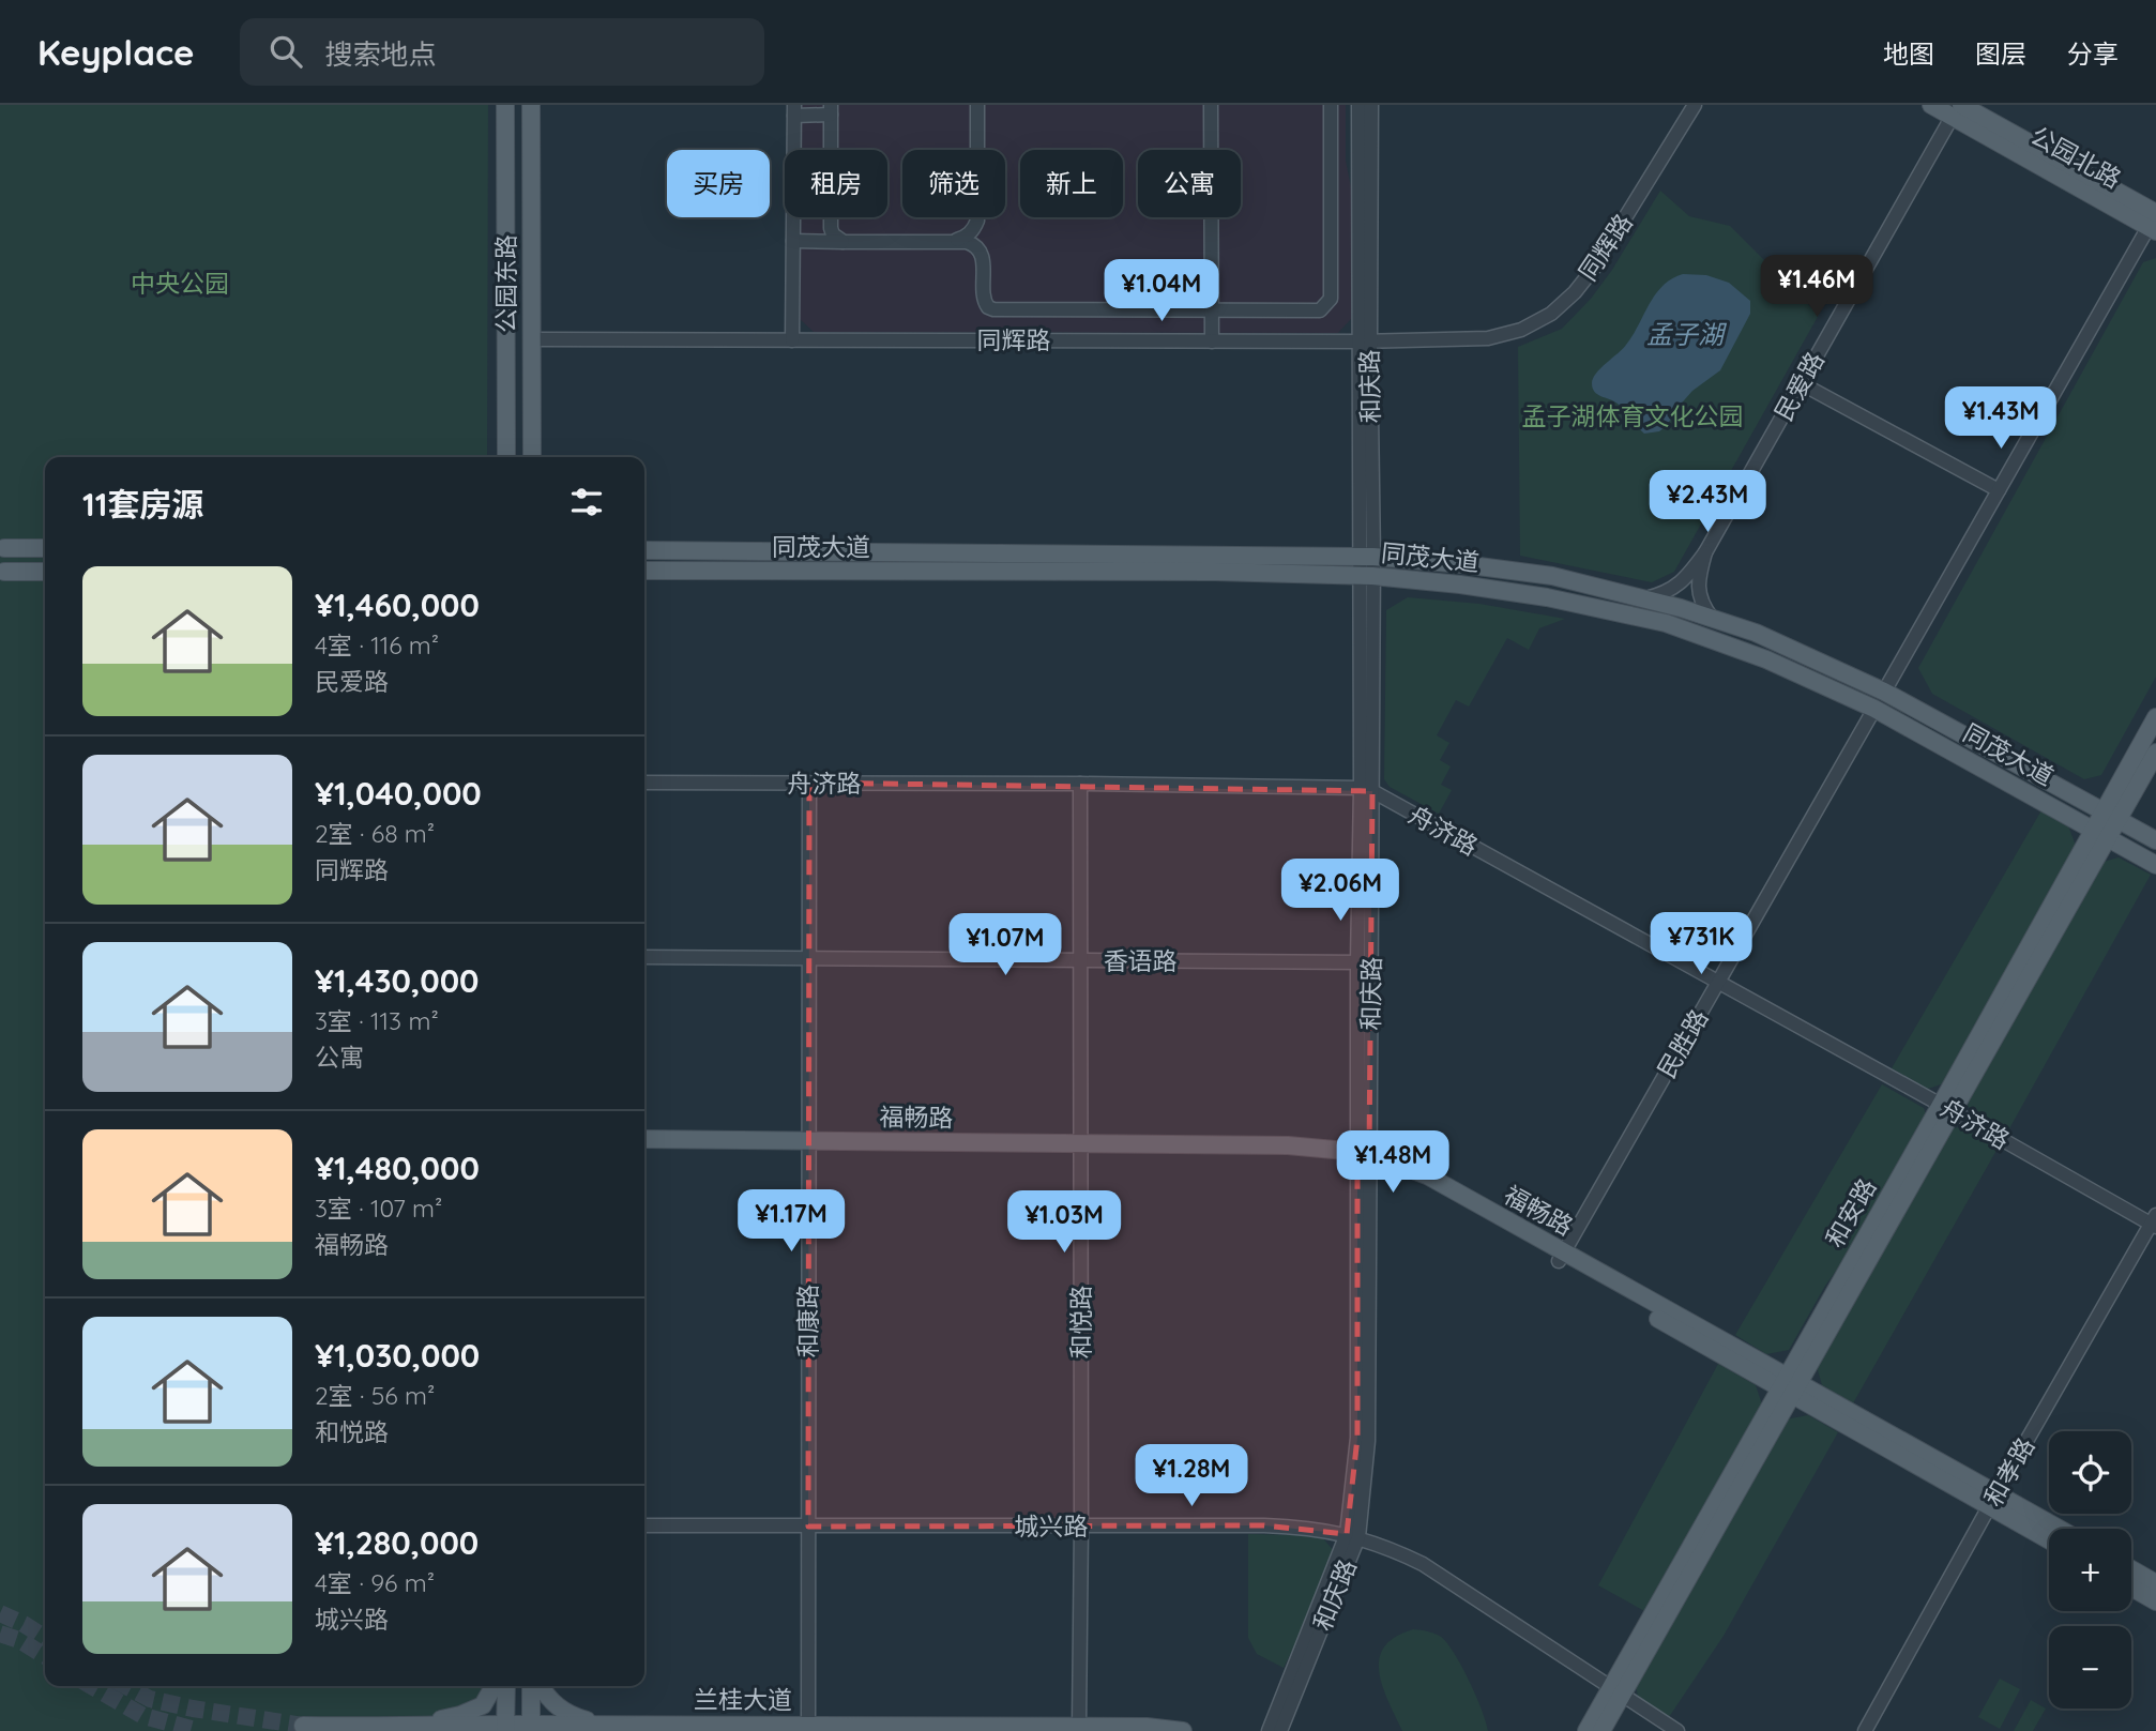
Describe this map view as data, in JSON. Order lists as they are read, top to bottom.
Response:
{
  "streets": {
    "main road": [
      "公园北路",
      "公园东路",
      "同茂大道",
      "福畅路",
      "和安路",
      "兰桂大道"
    ],
    "street": [
      "同辉路",
      "和庆路",
      "民爱路",
      "舟济路",
      "香语路",
      "民胜路",
      "和康路",
      "和悦路",
      "和孝路",
      "城兴路"
    ]
  },
  "crossings": [
    ["公园北路", "民爱路"],
    ["同辉路", "公园东路"],
    ["同辉路", "和庆路"],
    ["和庆路", "同茂大道"],
    ["和庆路", "舟济路"],
    ["和庆路", "香语路"],
    ["和庆路", "福畅路"],
    ["和庆路", "城兴路"],
    ["同茂大道", "民胜路"],
    ["同茂大道", "和安路"],
    ["舟济路", "民胜路"],
    ["舟济路", "和安路"],
    ["舟济路", "和康路"],
    ["舟济路", "和悦路"],
    ["舟济路", "和孝路"],
    ["香语路", "和康路"],
    ["香语路", "和悦路"],
    ["民胜路", "福畅路"],
    ["福畅路", "和安路"],
    ["福畅路", "和康路"],
    ["福畅路", "和悦路"],
    ["福畅路", "和孝路"],
    ["和安路", "城兴路"],
    ["和康路", "城兴路"],
    ["和康路", "兰桂大道"],
    ["和悦路", "城兴路"],
    ["和悦路", "兰桂大道"]
  ],
  "water": ["孟子湖"],
  "parks": ["中央公园", "孟子湖体育文化公园"],
  "page": {
    "header": "Keyplace",
    "search": "搜索地点",
    "nav": ["地图", "图层", "分享"],
    "chip": [
      "买房",
      "租房",
      "筛选",
      "新上",
      "公寓"
    ],
    "price": [
      "¥1.46M",
      "¥1.04M",
      "¥1.43M",
      "¥2.43M",
      "¥2.06M",
      "¥731K",
      "¥1.07M",
      "¥1.48M",
      "¥1.17M",
      "¥1.03M",
      "¥1.28M"
    ],
    "heading": "11套房源",
    "list": [
      {
        "name": "¥1,460,000",
        "note": "4室 · 116 m² · 民爱路"
      },
      {
        "name": "¥1,040,000",
        "note": "2室 · 68 m² · 同辉路"
      },
      {
        "name": "¥1,430,000",
        "note": "3室 · 113 m² · 公寓"
      },
      {
        "name": "¥1,480,000",
        "note": "3室 · 107 m² · 福畅路"
      },
      {
        "name": "¥1,030,000",
        "note": "2室 · 56 m² · 和悦路"
      },
      {
        "name": "¥1,280,000",
        "note": "4室 · 96 m² · 城兴路"
      }
    ],
    "map_buttons": ["+", "−"]
  }
}
